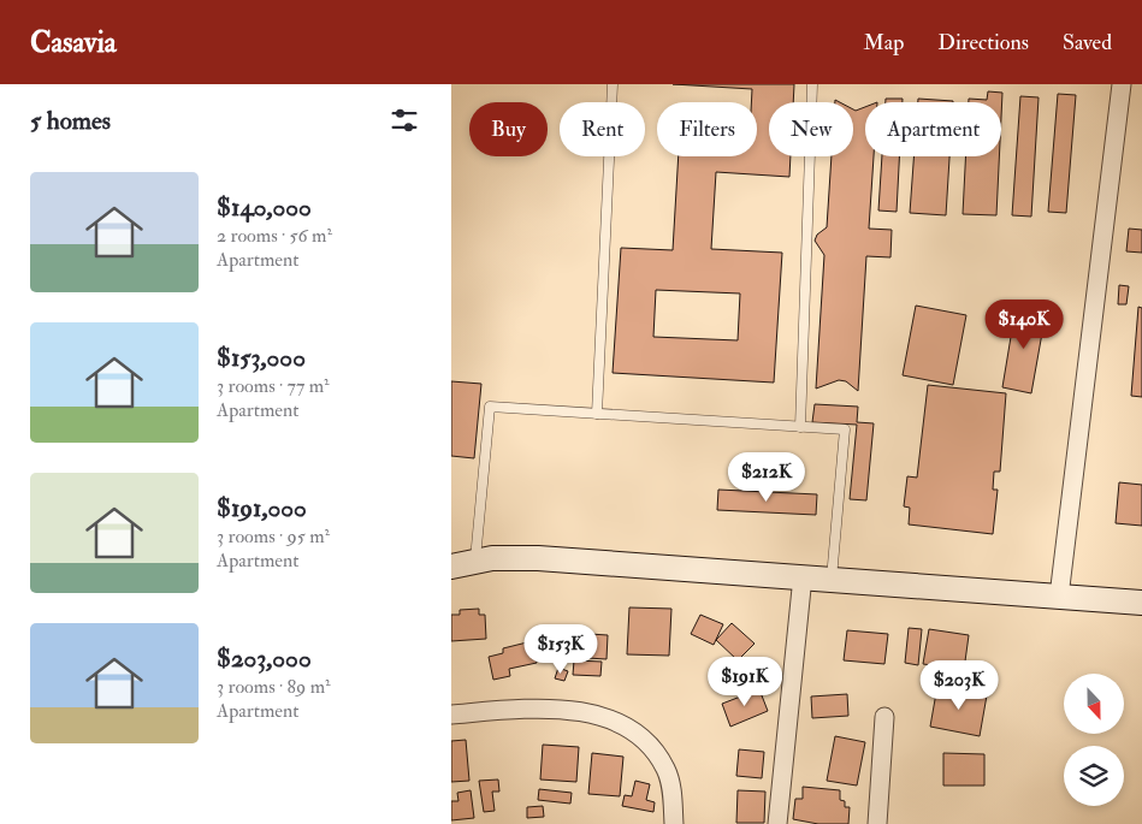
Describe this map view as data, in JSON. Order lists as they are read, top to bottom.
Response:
{
  "north": "bottom",
  "page": {
    "header": "Casavia",
    "nav": ["Map", "Directions", "Saved"],
    "heading": "5 homes",
    "chip": [
      "Buy",
      "Rent",
      "Filters",
      "New",
      "Apartment"
    ],
    "list": [
      {
        "name": "$140,000",
        "note": "2 rooms · 56 m² · Apartment"
      },
      {
        "name": "$153,000",
        "note": "3 rooms · 77 m² · Apartment"
      },
      {
        "name": "$191,000",
        "note": "3 rooms · 95 m² · Apartment"
      },
      {
        "name": "$203,000",
        "note": "3 rooms · 89 m² · Apartment"
      }
    ],
    "price": [
      "$140K",
      "$212K",
      "$153K",
      "$191K",
      "$203K"
    ]
  }
}
